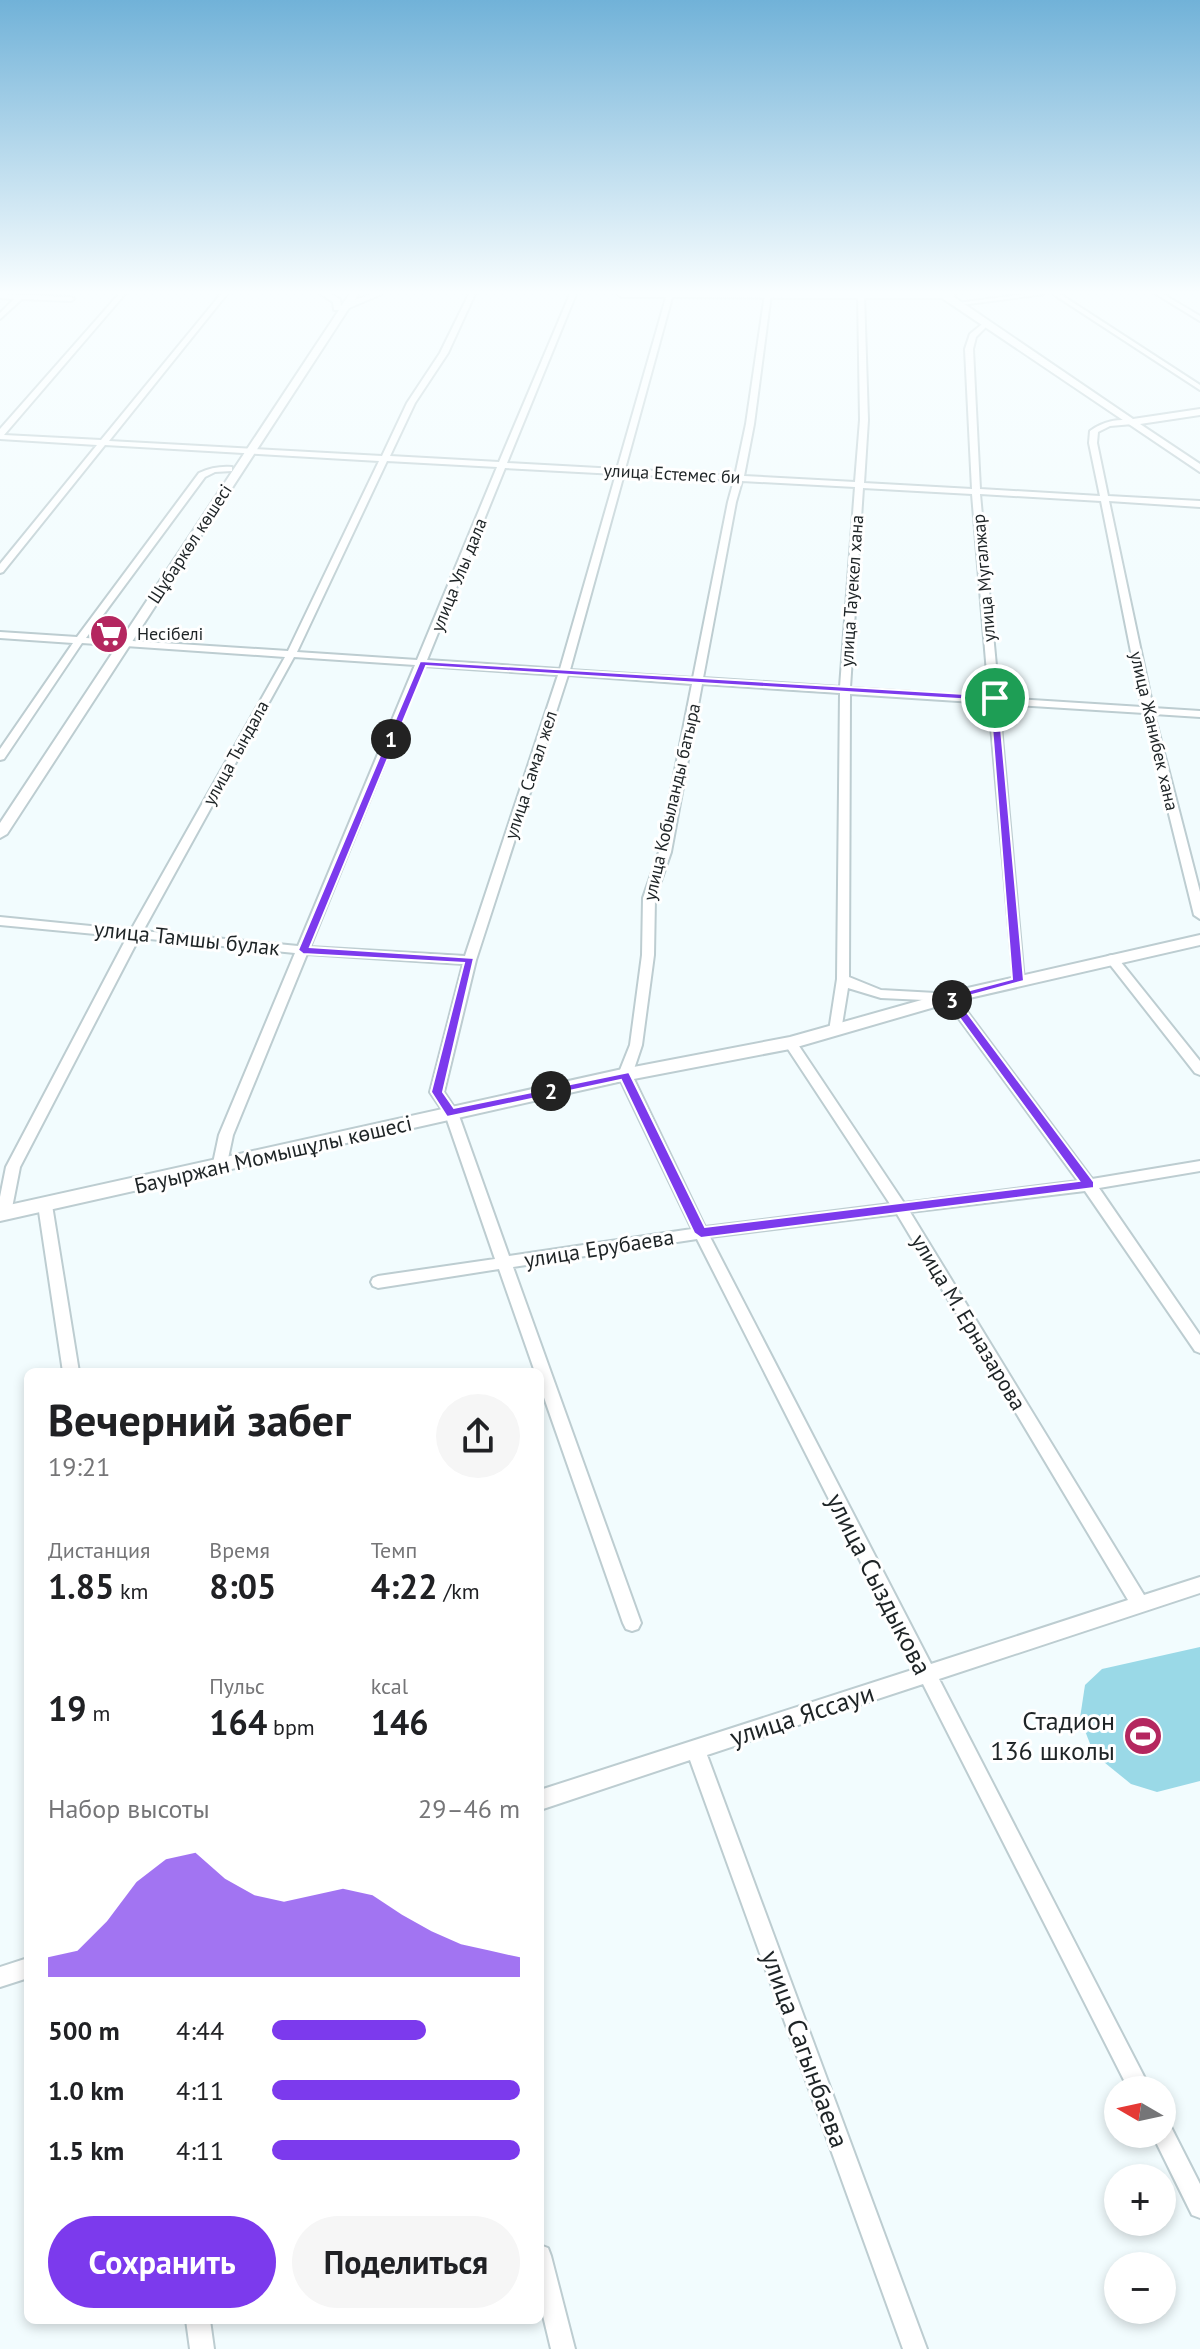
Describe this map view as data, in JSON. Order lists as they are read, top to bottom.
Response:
{
  "streets": {
    "street": [
      "улица Естемес би",
      "Шұбаркөл көшесі",
      "улица Улы дала",
      "улица Мугалжар",
      "улица Тауекел хана",
      "улица Жанибек хана",
      "улица Тындала",
      "улица Самал жел",
      "улица Кобыланды батыра",
      "улица Тамшы булак",
      "Бауыржан Момышұлы көшесі",
      "улица Ерубаева",
      "улица М. Ерназарова",
      "улица Сыздыкова",
      "улица Яссауи",
      "улица Сагынбаева"
    ]
  },
  "crossings": [
    ["улица Естемес би", "Шұбаркөл көшесі"],
    ["улица Естемес би", "улица Улы дала"],
    ["улица Естемес би", "улица Мугалжар"],
    ["улица Естемес би", "улица Тауекел хана"],
    ["улица Естемес би", "улица Жанибек хана"],
    ["улица Естемес би", "улица Тындала"],
    ["улица Естемес би", "улица Самал жел"],
    ["улица Естемес би", "улица Кобыланды батыра"],
    ["улица Улы дала", "улица Тамшы булак"],
    ["улица Улы дала", "Бауыржан Момышұлы көшесі"],
    ["улица Мугалжар", "Бауыржан Момышұлы көшесі"],
    ["улица Тауекел хана", "Бауыржан Момышұлы көшесі"],
    ["улица Тындала", "улица Тамшы булак"],
    ["улица Тындала", "Бауыржан Момышұлы көшесі"],
    ["улица Самал жел", "улица Тамшы булак"],
    ["улица Самал жел", "Бауыржан Момышұлы көшесі"],
    ["улица Кобыланды батыра", "Бауыржан Момышұлы көшесі"],
    ["улица Кобыланды батыра", "улица Сыздыкова"],
    ["Бауыржан Момышұлы көшесі", "улица М. Ерназарова"],
    ["Бауыржан Момышұлы көшесі", "улица Сыздыкова"],
    ["улица Ерубаева", "улица М. Ерназарова"],
    ["улица Ерубаева", "улица Сыздыкова"],
    ["улица М. Ерназарова", "улица Яссауи"],
    ["улица Сыздыкова", "улица Яссауи"],
    ["улица Яссауи", "улица Сагынбаева"]
  ],
  "places": {
    "supermarket": ["Несібелі"],
    "sports": ["Стадион 136 школы"]
  },
  "north": "left",
  "page": {
    "pins": ["1", "3", "2"],
    "heading": ["Вечерний забег", "19:21"],
    "stats": [
      ["Дистанция", "1.85 km"],
      ["Время", "8:05"],
      ["Темп", "4:22 /km"],
      ["19 m"],
      ["Пульс", "164 bpm"],
      ["kcal", "146"]
    ],
    "chart": ["Набор высоты", "29–46 m"],
    "list": [
      {
        "name": "500 m",
        "note": "4:44"
      },
      {
        "name": "1.0 km",
        "note": "4:11"
      },
      {
        "name": "1.5 km",
        "note": "4:11"
      }
    ],
    "map_buttons": ["+", "−"],
    "buttons": ["Сохранить", "Поделиться"]
  }
}
